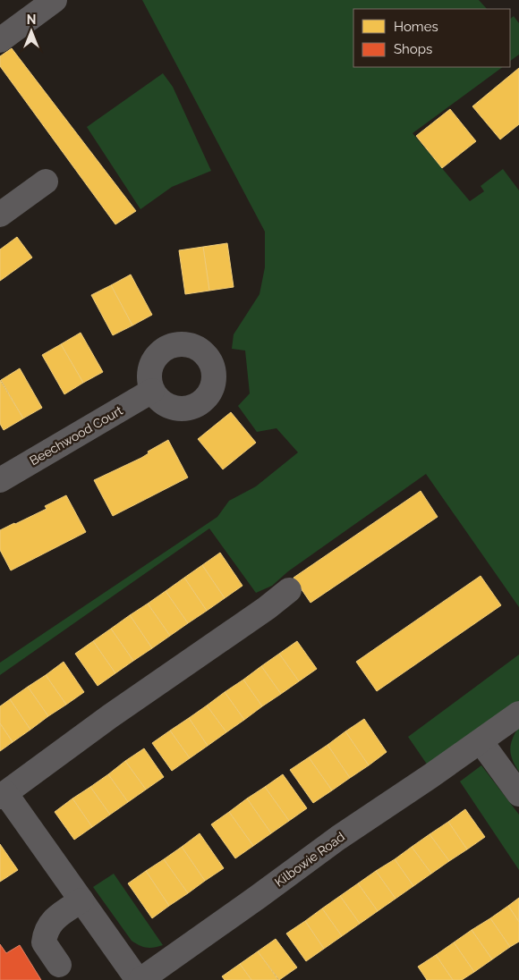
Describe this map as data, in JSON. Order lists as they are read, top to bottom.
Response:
{
  "streets": {
    "street": ["Beechwood Court", "Kilbowie Road"]
  },
  "legend": ["Homes", "Shops"],
  "north": "top"
}
